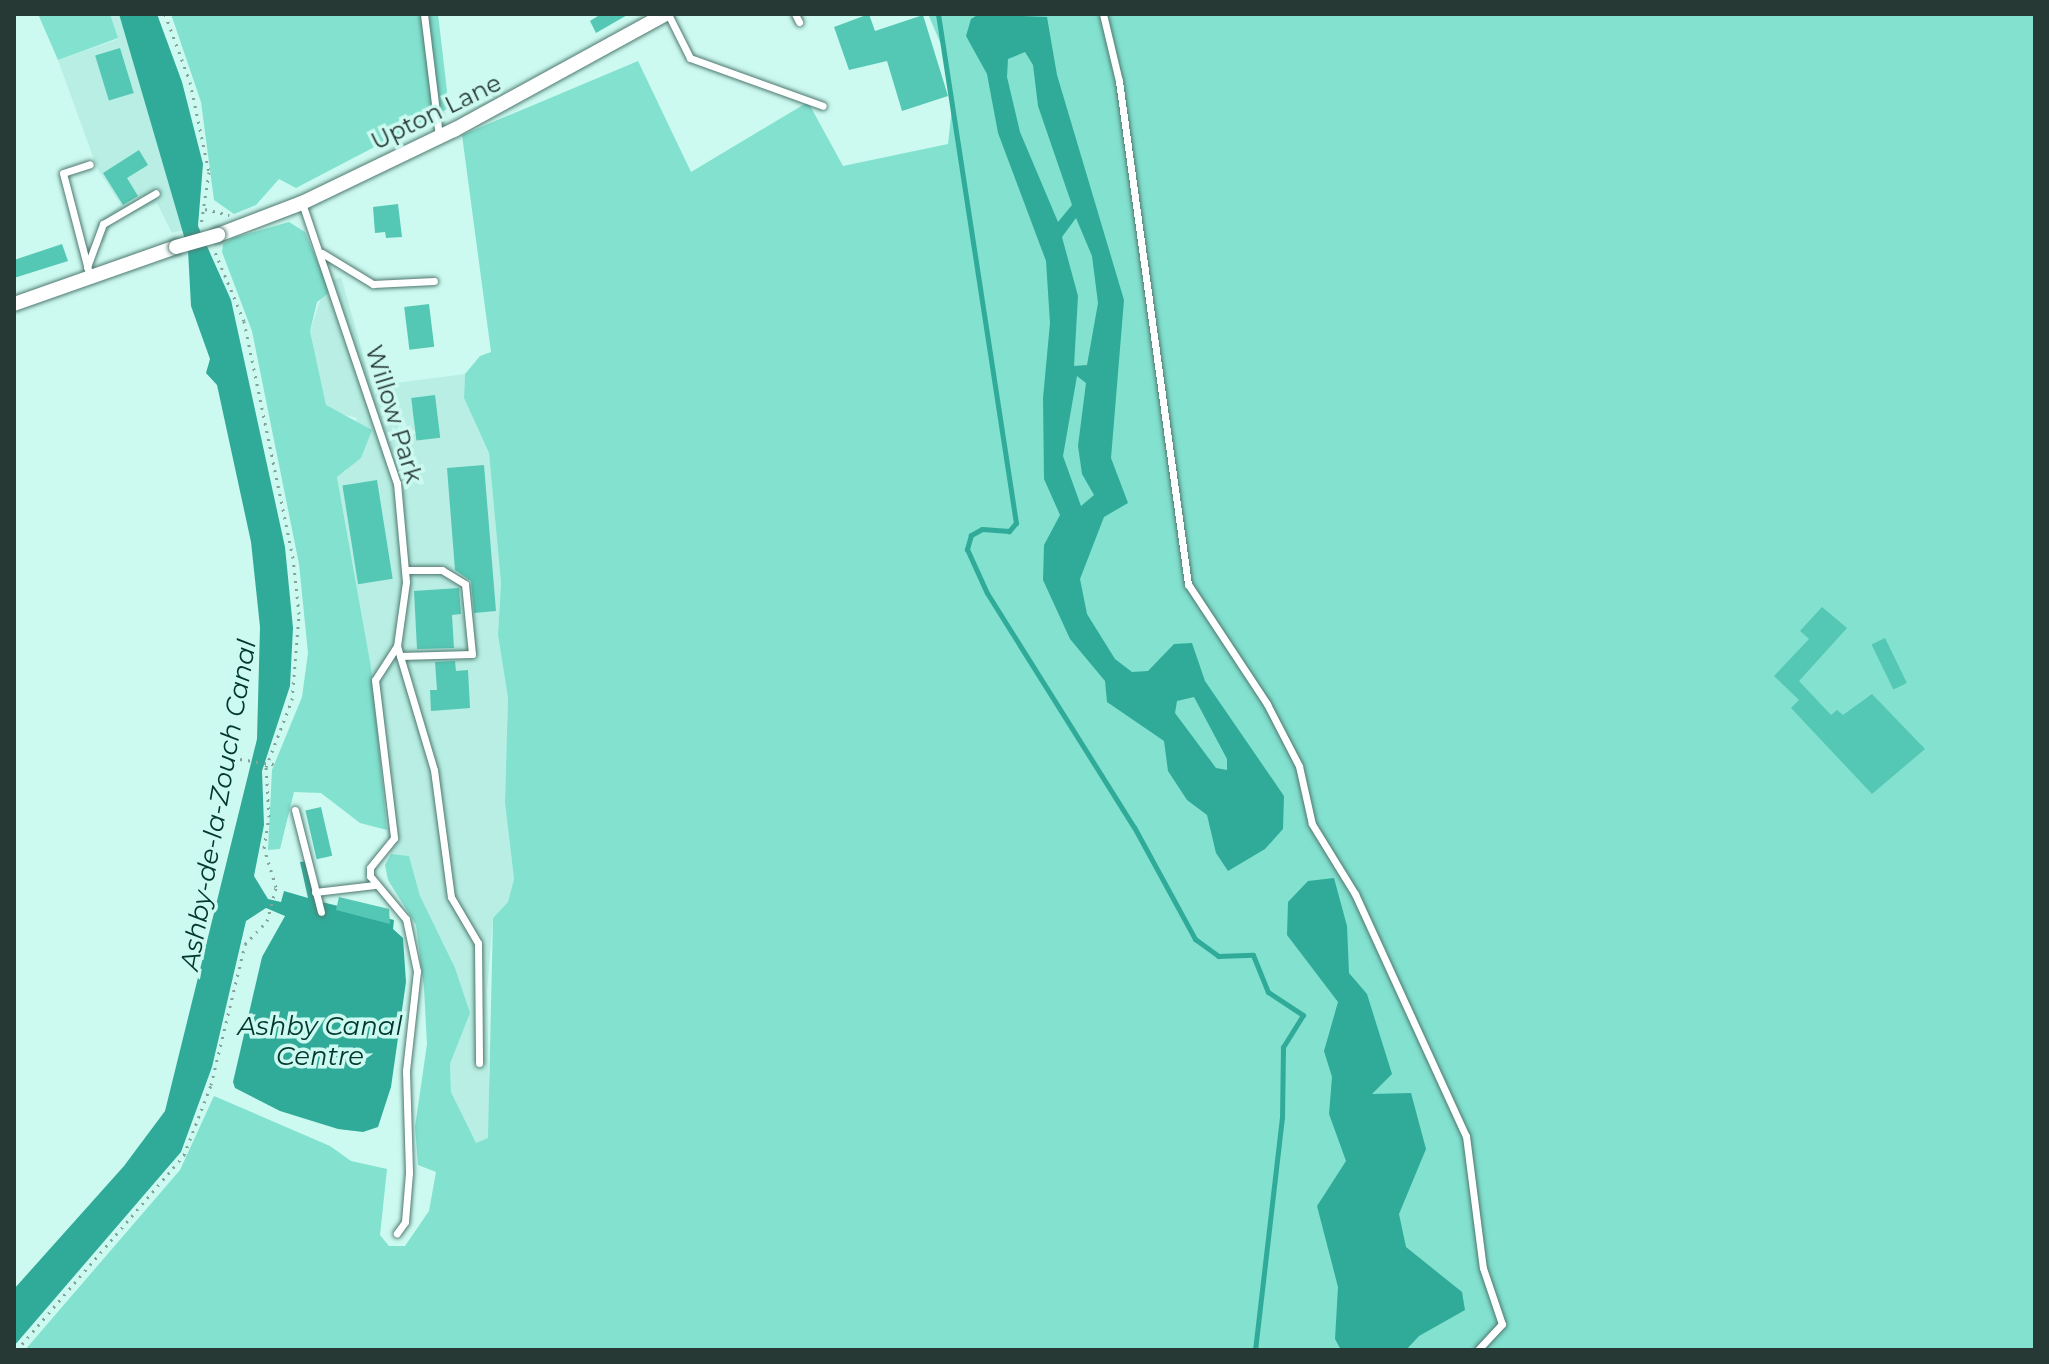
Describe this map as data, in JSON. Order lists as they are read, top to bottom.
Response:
{
  "streets": {
    "street": ["Upton Lane"],
    "lane": ["Willow Park"]
  },
  "crossings": [
    ["Upton Lane", "Willow Park"]
  ],
  "water": ["Ashby-de-la-Zouch Canal", "Ashby Canal Centre"]
}
